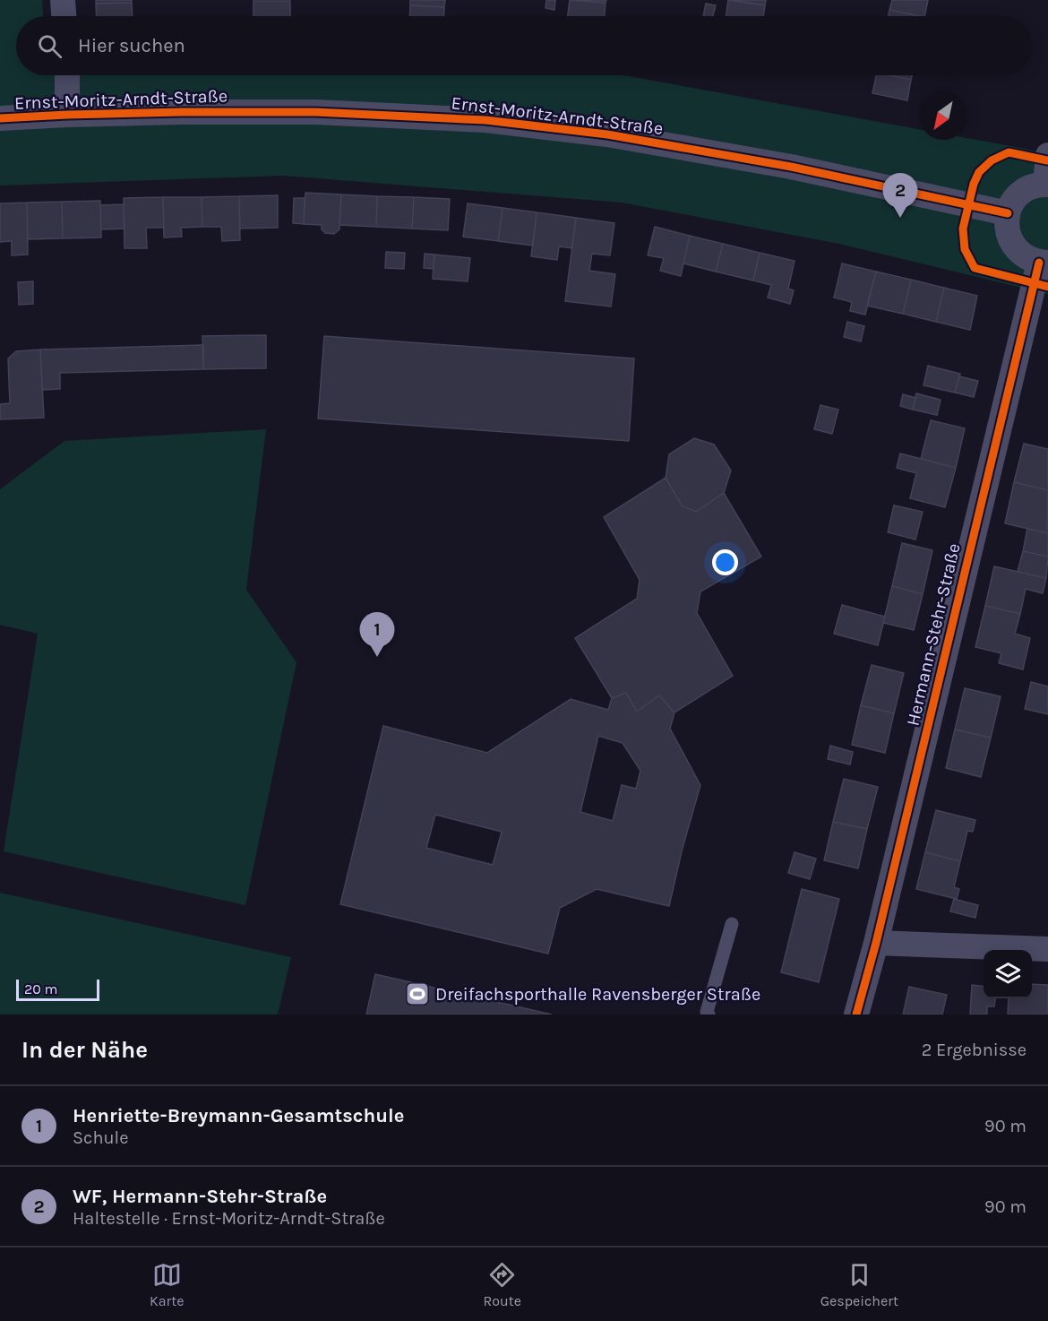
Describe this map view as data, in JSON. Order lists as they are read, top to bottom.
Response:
{
  "streets": {
    "street": ["Ernst-Moritz-Arndt-Straße", "Hermann-Stehr-Straße"]
  },
  "places": {
    "sports": ["Dreifachsporthalle Ravensberger Straße"]
  },
  "scale_bar": "20 m",
  "north": "bottom left",
  "page": {
    "search": "Hier suchen",
    "pins": ["2", "1"],
    "scale": "20 m",
    "heading": ["In der Nähe", "2 Ergebnisse"],
    "list": [
      {
        "mark": "1",
        "name": "Henriette-Breymann-Gesamtschule",
        "note": "Schule",
        "value": "90 m"
      },
      {
        "mark": "2",
        "name": "WF, Hermann-Stehr-Straße",
        "note": "Haltestelle · Ernst-Moritz-Arndt-Straße",
        "value": "90 m"
      }
    ],
    "nav": ["Karte", "Route", "Gespeichert"]
  }
}
